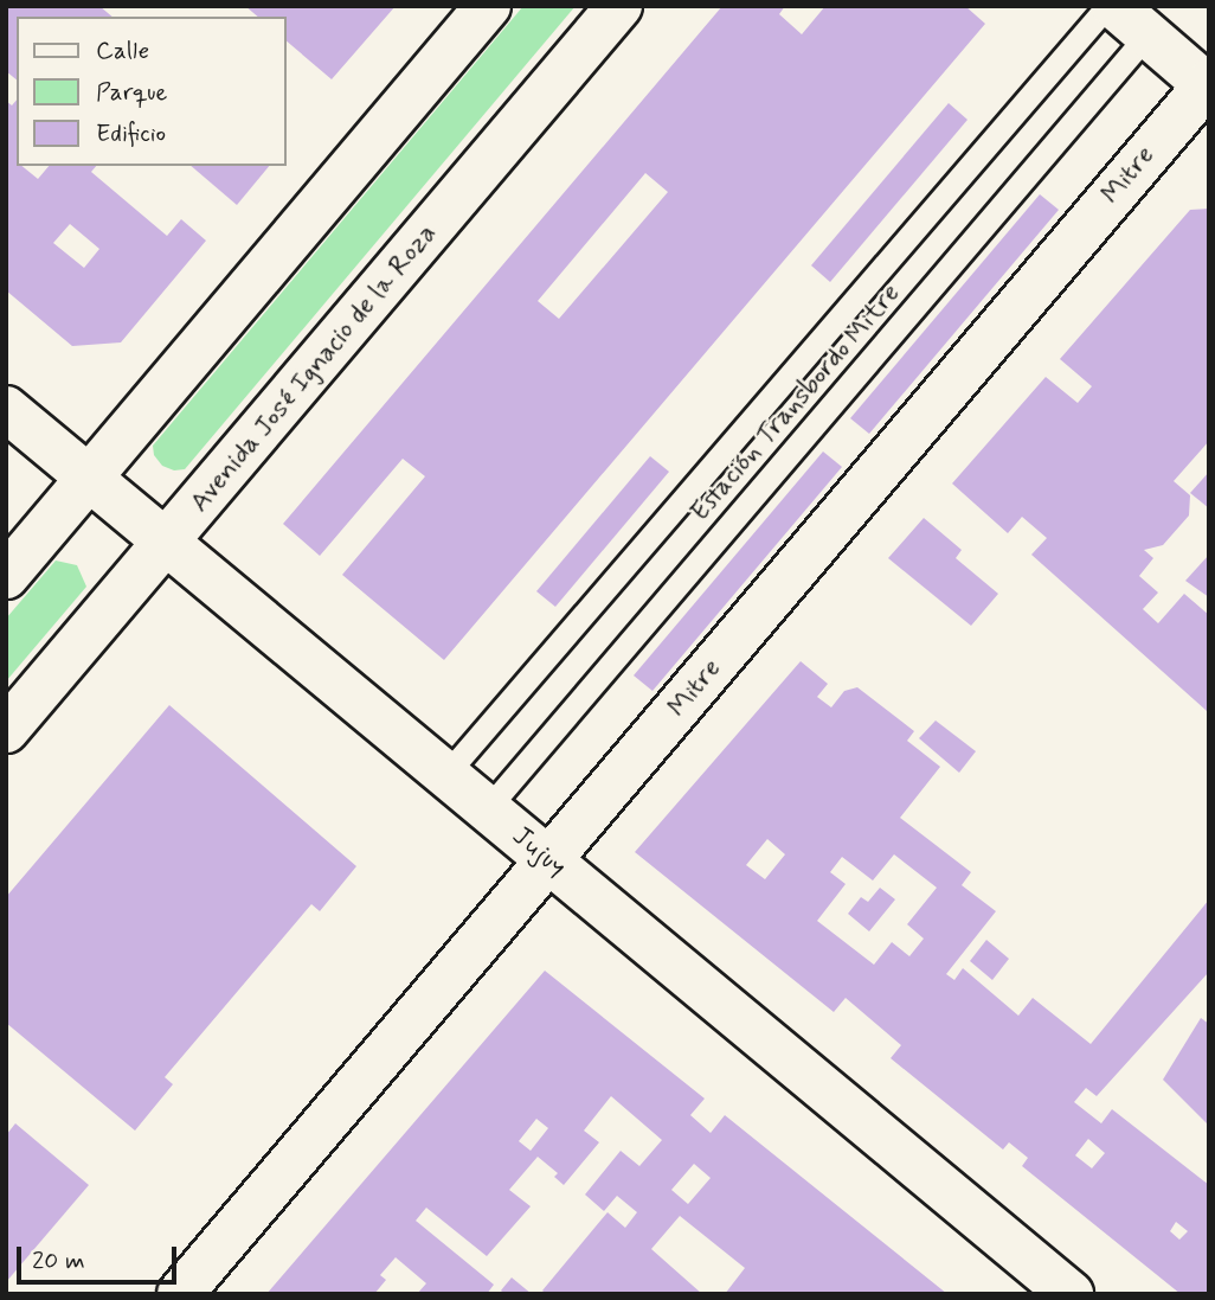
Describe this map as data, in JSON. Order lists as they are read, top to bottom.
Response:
{
  "streets": {
    "street": ["Mitre", "Avenida José Ignacio de la Roza", "Jujuy"],
    "lane": ["Estación Transbordo Mitre"]
  },
  "crossings": [
    ["Mitre", "Jujuy"],
    ["Avenida José Ignacio de la Roza", "Jujuy"],
    ["Estación Transbordo Mitre", "Jujuy"]
  ],
  "legend": ["Calle", "Parque", "Edificio"],
  "scale_bar": "20 m"
}
